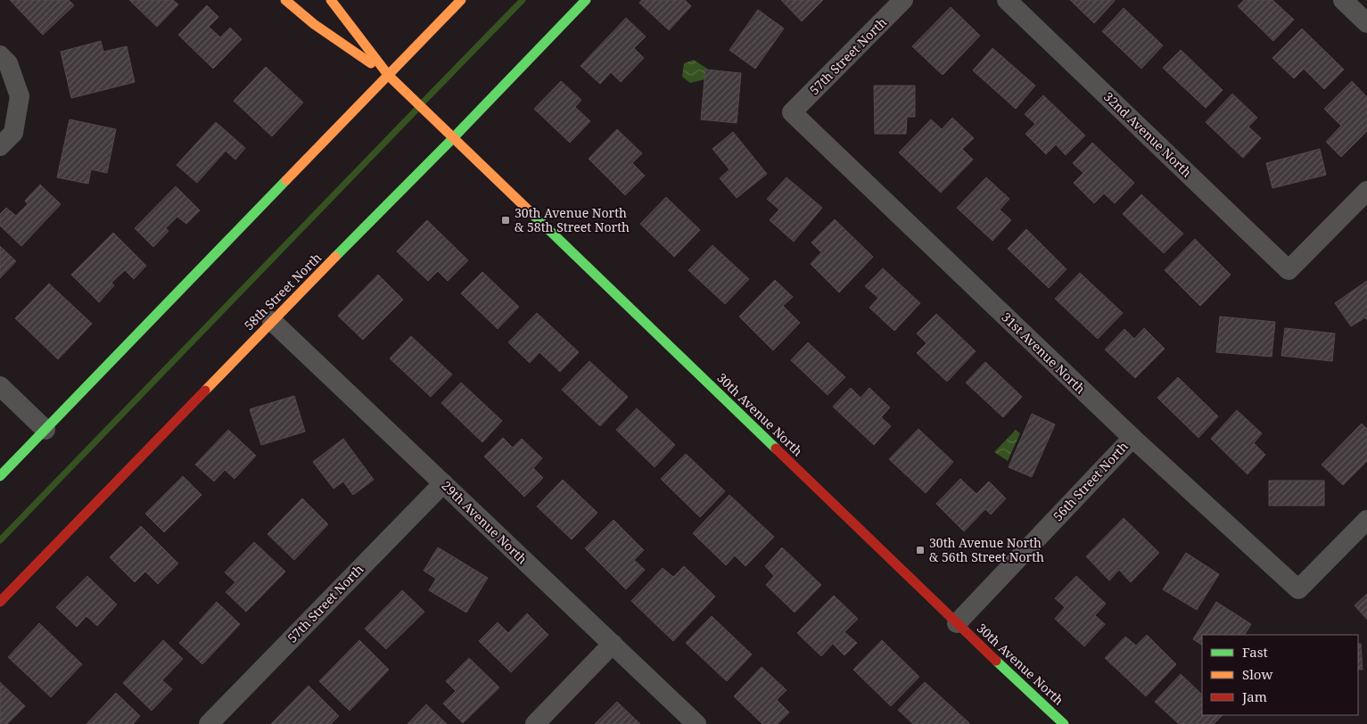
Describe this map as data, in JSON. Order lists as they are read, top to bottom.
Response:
{
  "streets": {
    "street": [
      "57th Street North",
      "32nd Avenue North",
      "58th Street North",
      "31st Avenue North",
      "30th Avenue North",
      "56th Street North",
      "29th Avenue North"
    ]
  },
  "crossings": [
    ["57th Street North", "31st Avenue North"],
    ["57th Street North", "29th Avenue North"],
    ["58th Street North", "30th Avenue North"],
    ["58th Street North", "29th Avenue North"],
    ["31st Avenue North", "56th Street North"],
    ["30th Avenue North", "56th Street North"]
  ],
  "places": {
    "transit": ["30th Avenue North & 58th Street North", "30th Avenue North & 56th Street North"]
  },
  "legend": ["Fast", "Slow", "Jam"]
}
